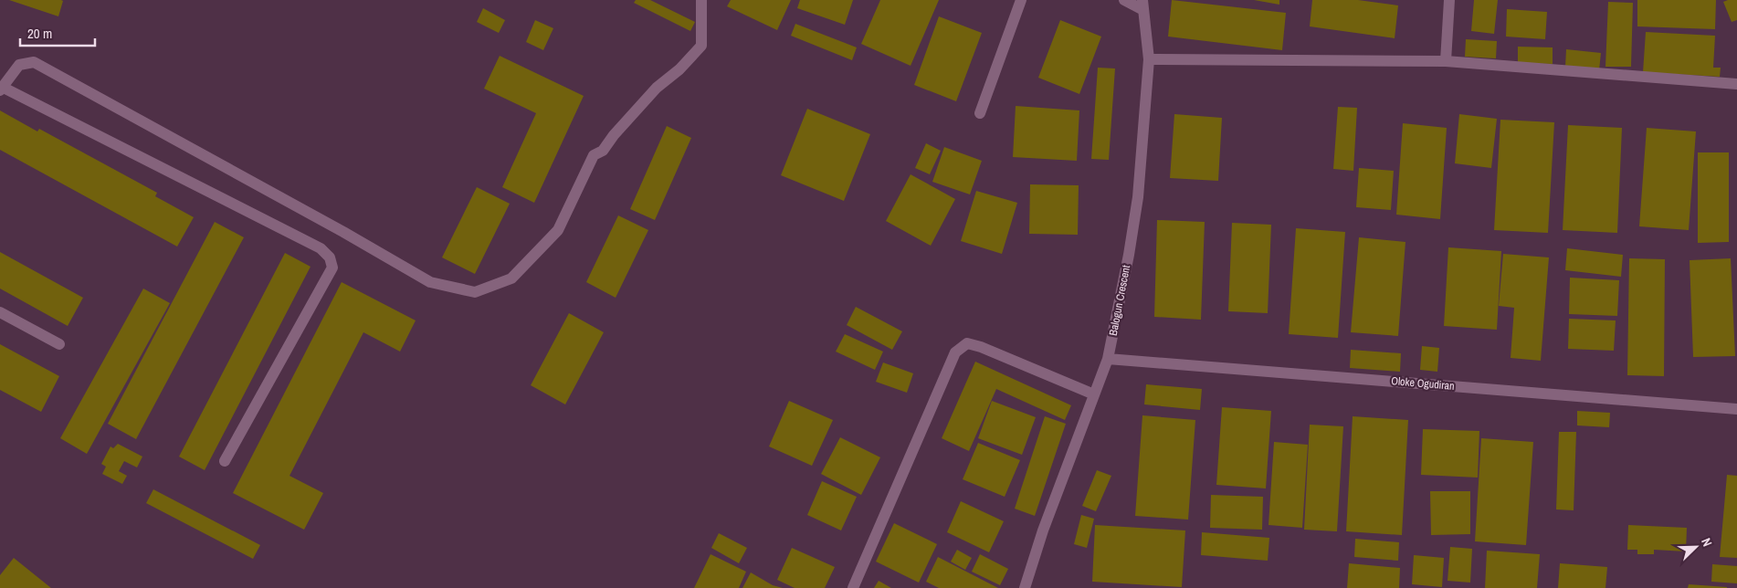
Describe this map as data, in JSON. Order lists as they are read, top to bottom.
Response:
{
  "streets": {
    "street": ["Balogun Crescent", "Oloke Ogudiran"]
  },
  "crossings": [
    ["Balogun Crescent", "Oloke Ogudiran"]
  ],
  "scale_bar": "20 m",
  "north": "top right"
}
